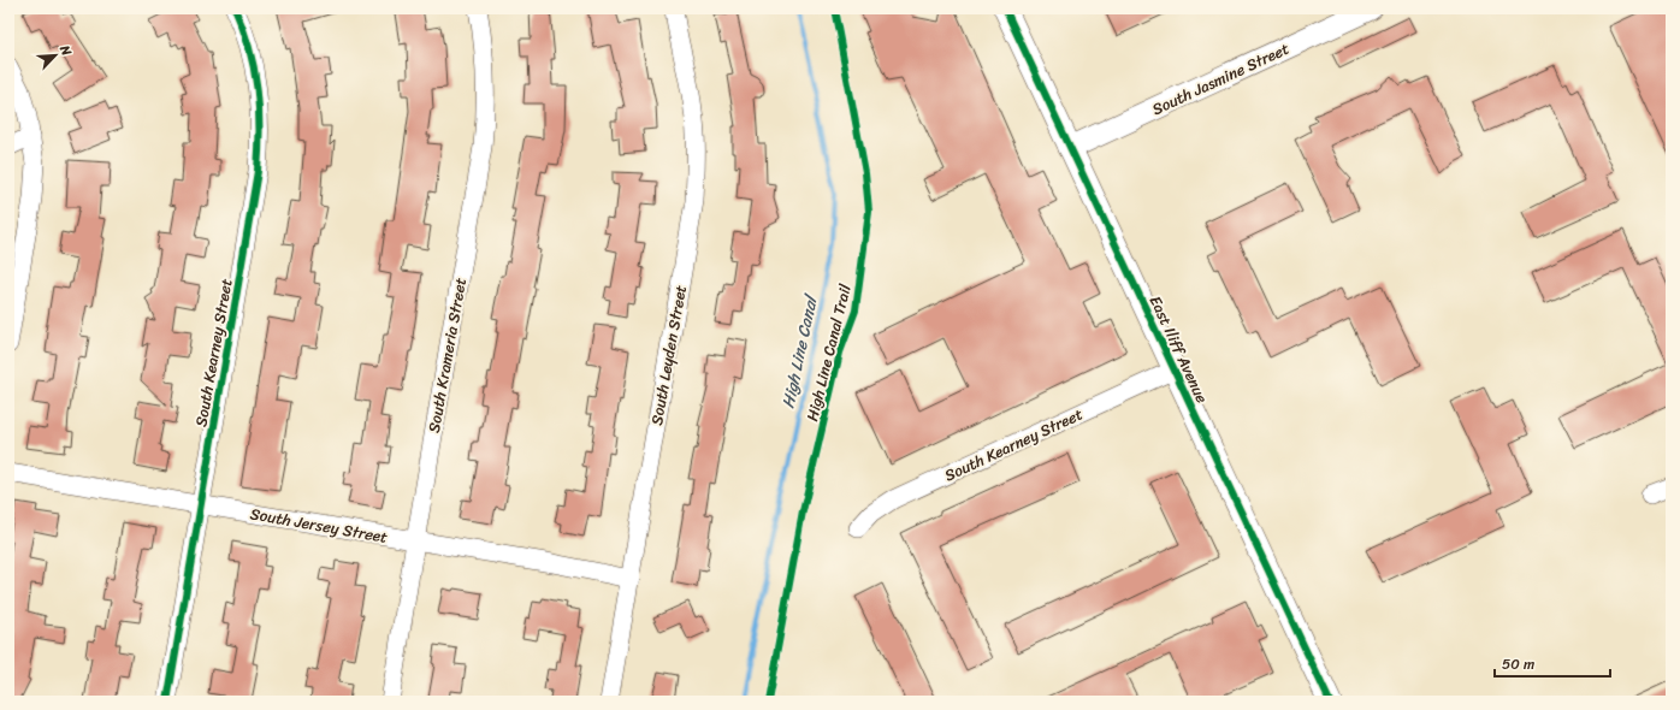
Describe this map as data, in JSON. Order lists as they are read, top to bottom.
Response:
{
  "streets": {
    "street": [
      "South Jasmine Street",
      "East Iliff Avenue",
      "South Kearney Street",
      "South Krameria Street",
      "South Leyden Street",
      "South Jersey Street"
    ],
    "cycle path": ["High Line Canal Trail"]
  },
  "crossings": [
    ["South Jasmine Street", "East Iliff Avenue"],
    ["East Iliff Avenue", "South Kearney Street"],
    ["South Kearney Street", "South Jersey Street"],
    ["South Krameria Street", "South Jersey Street"],
    ["South Leyden Street", "South Jersey Street"]
  ],
  "water": ["High Line Canal"],
  "scale_bar": "50 m",
  "north": "top right"
}
